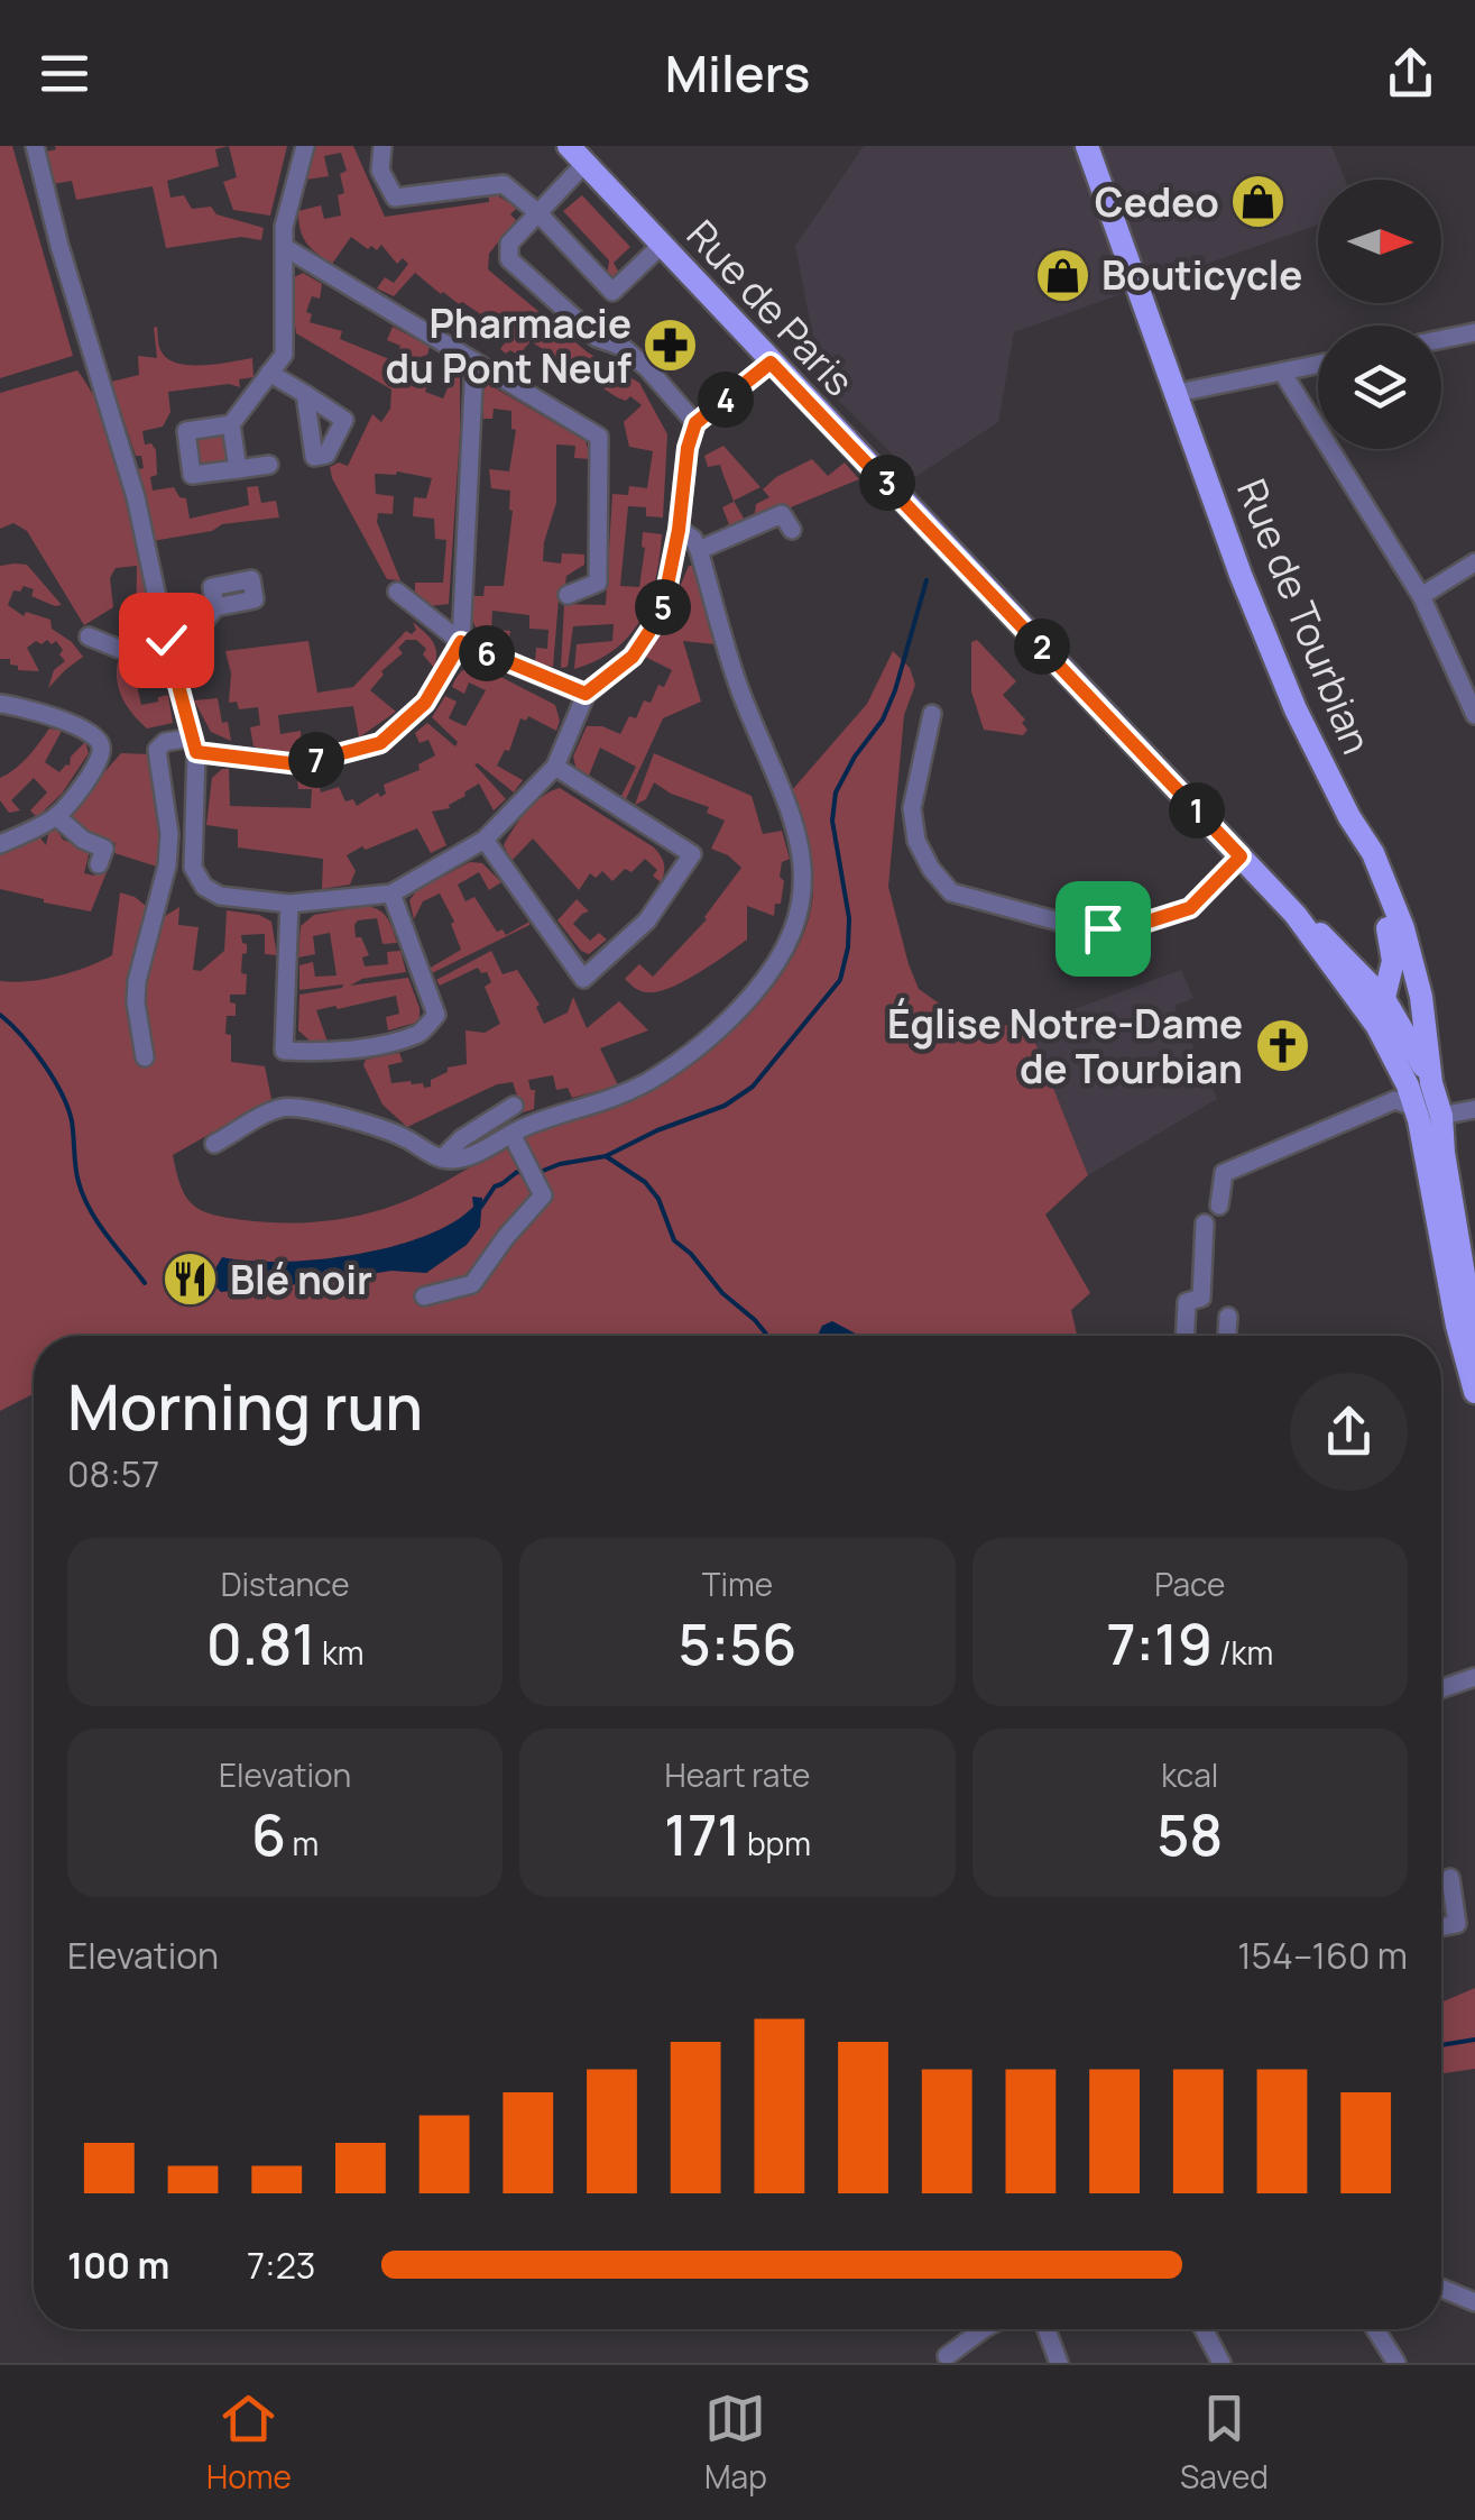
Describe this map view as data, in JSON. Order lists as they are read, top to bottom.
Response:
{
  "streets": {
    "main road": ["Rue de Paris", "Rue de Tourbian"]
  },
  "places": {
    "shop": ["Cedeo", "Bouticycle"],
    "pharmacy": ["Pharmacie du Pont Neuf"],
    "church": ["Église Notre-Dame de Tourbian"],
    "restaurant": ["Blé noir"]
  },
  "north": "right",
  "page": {
    "header": "Milers",
    "pins": [
      "4",
      "3",
      "5",
      "2",
      "6",
      "7",
      "1"
    ],
    "heading": ["Morning run", "08:57"],
    "stats": [
      ["Distance", "0.81 km"],
      ["Time", "5:56"],
      ["Pace", "7:19 /km"],
      ["Elevation", "6 m"],
      ["Heart rate", "171 bpm"],
      ["kcal", "58"]
    ],
    "chart": ["Elevation", "154–160 m"],
    "list": [
      {
        "name": "100 m",
        "note": "7:23"
      }
    ],
    "tabs": ["Home", "Map", "Saved"]
  }
}
